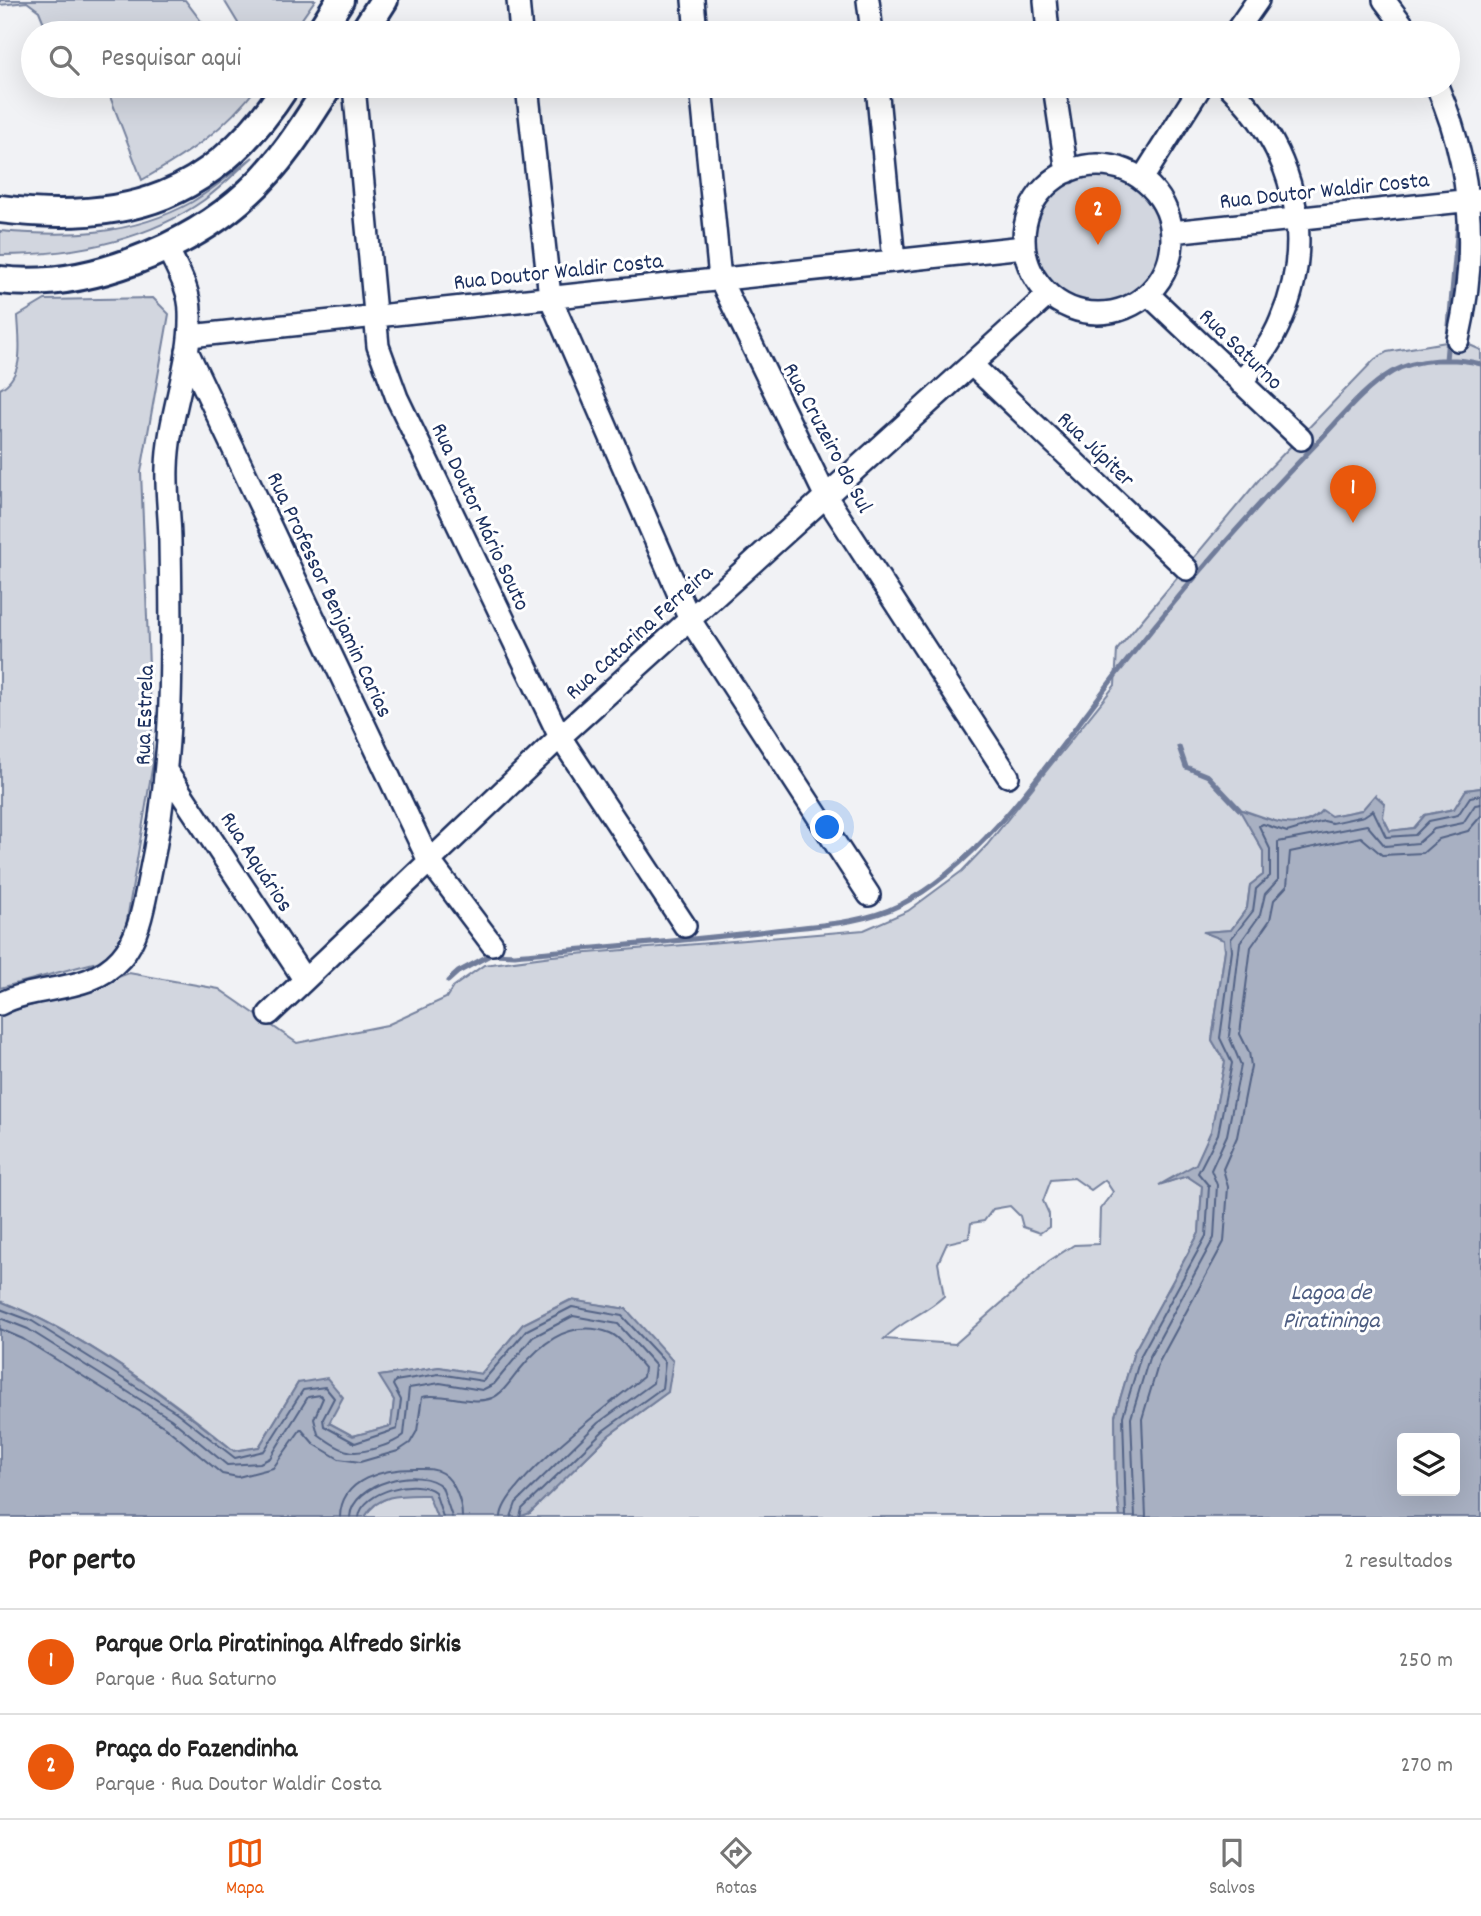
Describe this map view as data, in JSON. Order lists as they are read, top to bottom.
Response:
{
  "streets": {
    "street": [
      "Rua Doutor Waldir Costa",
      "Rua Saturno",
      "Rua Cruzeiro do Sul",
      "Rua Júpiter",
      "Rua Doutor Mário Souto",
      "Rua Professor Benjamin Carias",
      "Rua Catarina Ferreira",
      "Rua Estrela",
      "Rua Aquários"
    ]
  },
  "crossings": [
    ["Rua Doutor Waldir Costa", "Rua Saturno"],
    ["Rua Doutor Waldir Costa", "Rua Cruzeiro do Sul"],
    ["Rua Doutor Waldir Costa", "Rua Doutor Mário Souto"],
    ["Rua Doutor Waldir Costa", "Rua Professor Benjamin Carias"],
    ["Rua Doutor Waldir Costa", "Rua Catarina Ferreira"],
    ["Rua Doutor Waldir Costa", "Rua Estrela"],
    ["Rua Saturno", "Rua Catarina Ferreira"],
    ["Rua Cruzeiro do Sul", "Rua Catarina Ferreira"],
    ["Rua Júpiter", "Rua Catarina Ferreira"],
    ["Rua Doutor Mário Souto", "Rua Catarina Ferreira"],
    ["Rua Professor Benjamin Carias", "Rua Catarina Ferreira"],
    ["Rua Professor Benjamin Carias", "Rua Estrela"],
    ["Rua Catarina Ferreira", "Rua Aquários"],
    ["Rua Estrela", "Rua Aquários"]
  ],
  "water": ["Lagoa de Piratininga"],
  "page": {
    "search": "Pesquisar aqui",
    "pins": ["2", "1"],
    "heading": ["Por perto", "2 resultados"],
    "list": [
      {
        "mark": "1",
        "name": "Parque Orla Piratininga Alfredo Sirkis",
        "note": "Parque · Rua Saturno",
        "value": "250 m"
      },
      {
        "mark": "2",
        "name": "Praça do Fazendinha",
        "note": "Parque · Rua Doutor Waldir Costa",
        "value": "270 m"
      }
    ],
    "nav": ["Mapa", "Rotas", "Salvos"]
  }
}
